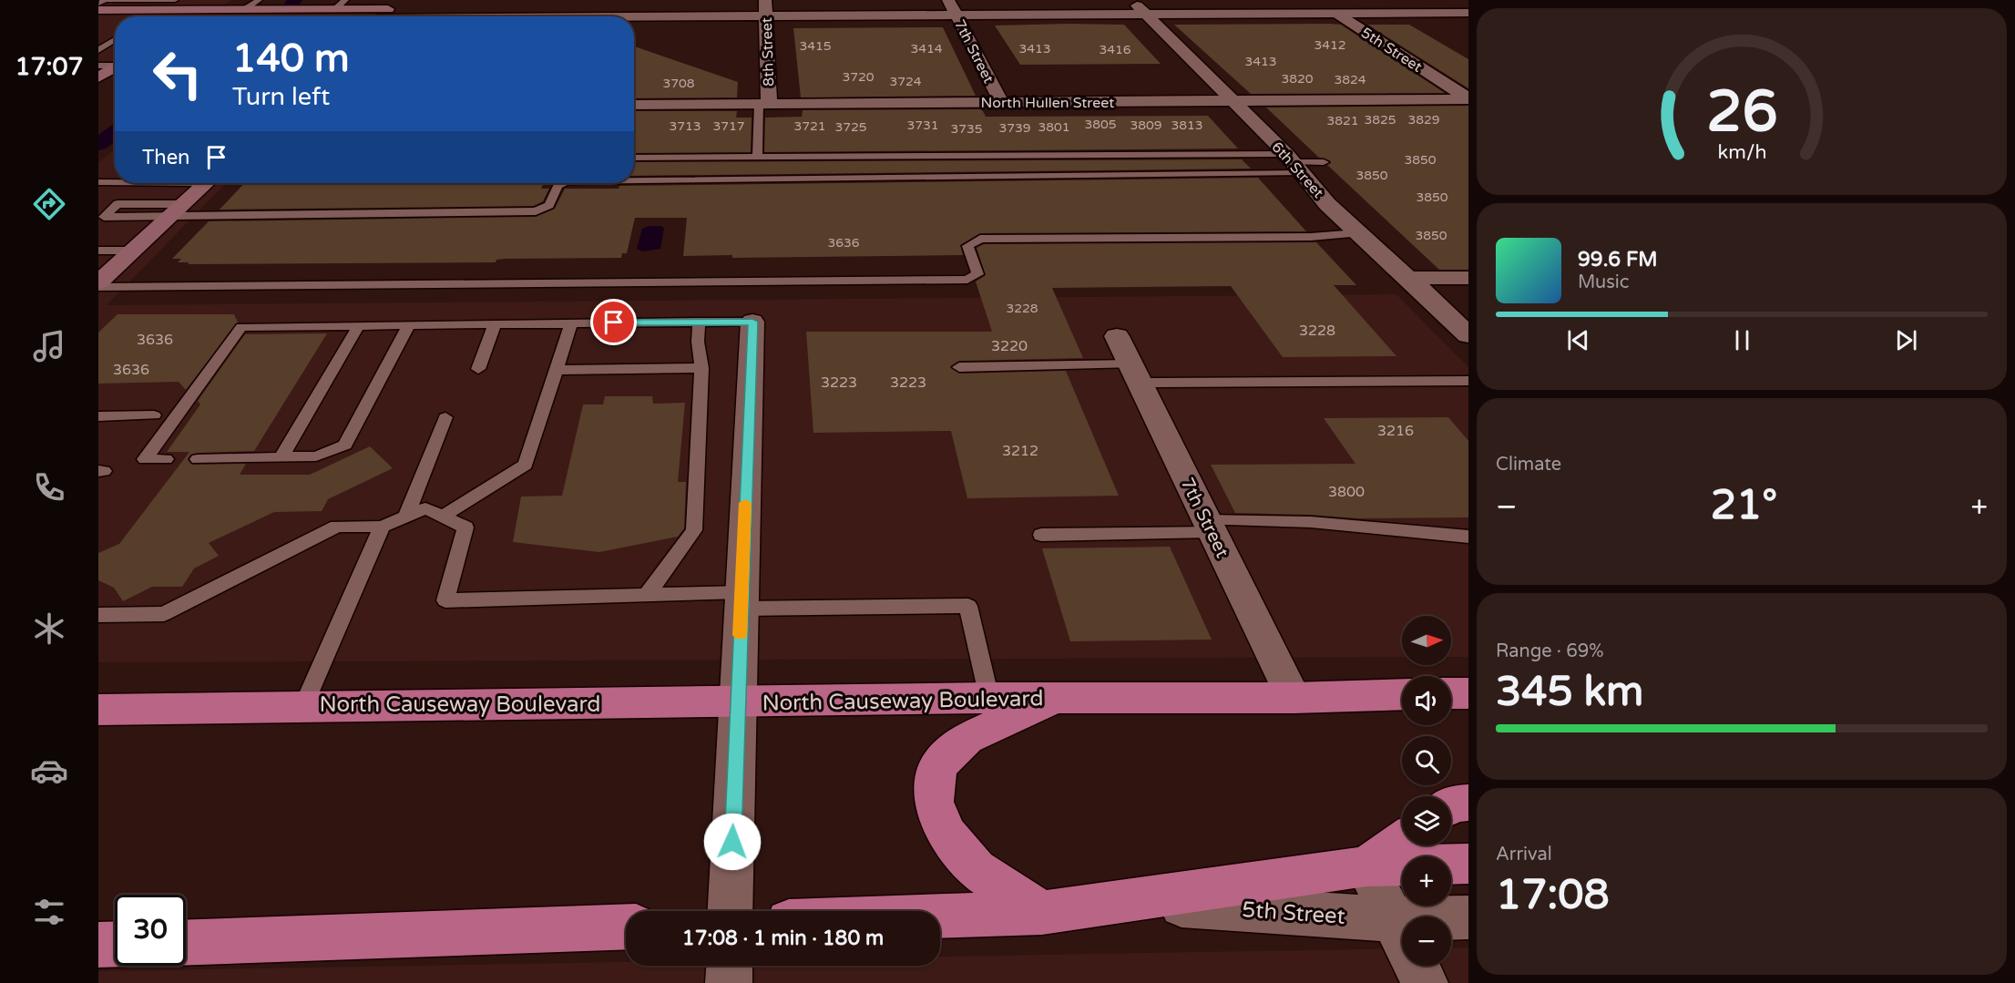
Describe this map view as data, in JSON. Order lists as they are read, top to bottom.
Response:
{
  "streets": {
    "highway": ["North Causeway Boulevard"],
    "street": [
      "5th Street",
      "7th Street",
      "8th Street",
      "North Hullen Street",
      "6th Street"
    ]
  },
  "crossings": [
    ["5th Street", "North Hullen Street"],
    ["7th Street", "North Hullen Street"],
    ["7th Street", "North Causeway Boulevard"],
    ["8th Street", "North Hullen Street"],
    ["North Hullen Street", "6th Street"]
  ],
  "house_numbers": [
    "3412",
    "3415",
    "3414",
    "3413",
    "3416",
    "3413",
    "3720",
    "3820",
    "3824",
    "3724",
    "3708",
    "3825",
    "3829",
    "3821",
    "3805",
    "3731",
    "3809",
    "3813",
    "3713",
    "3717",
    "3721",
    "3725",
    "3801",
    "3739",
    "3735",
    "3850",
    "3850",
    "3850",
    "3850",
    "3636",
    "3228",
    "3228",
    "3636",
    "3220",
    "3636",
    "3223",
    "3223",
    "3216",
    "3212",
    "3800"
  ],
  "north": "right",
  "page": {
    "tabs": "17:07",
    "turn": ["140 m", "Turn left"],
    "then": "Then",
    "song": ["99.6 FM", "Music"],
    "tile": [
      "Climate",
      ["Range · 69%", "345 km"],
      ["Arrival", "17:08"]
    ],
    "heat": ["−", "21°", "+"],
    "map_buttons": ["+", "−"],
    "limit": "30",
    "trip": "17:08 · 1 min · 180 m",
    "gauge": ["26", "km/h"]
  }
}
